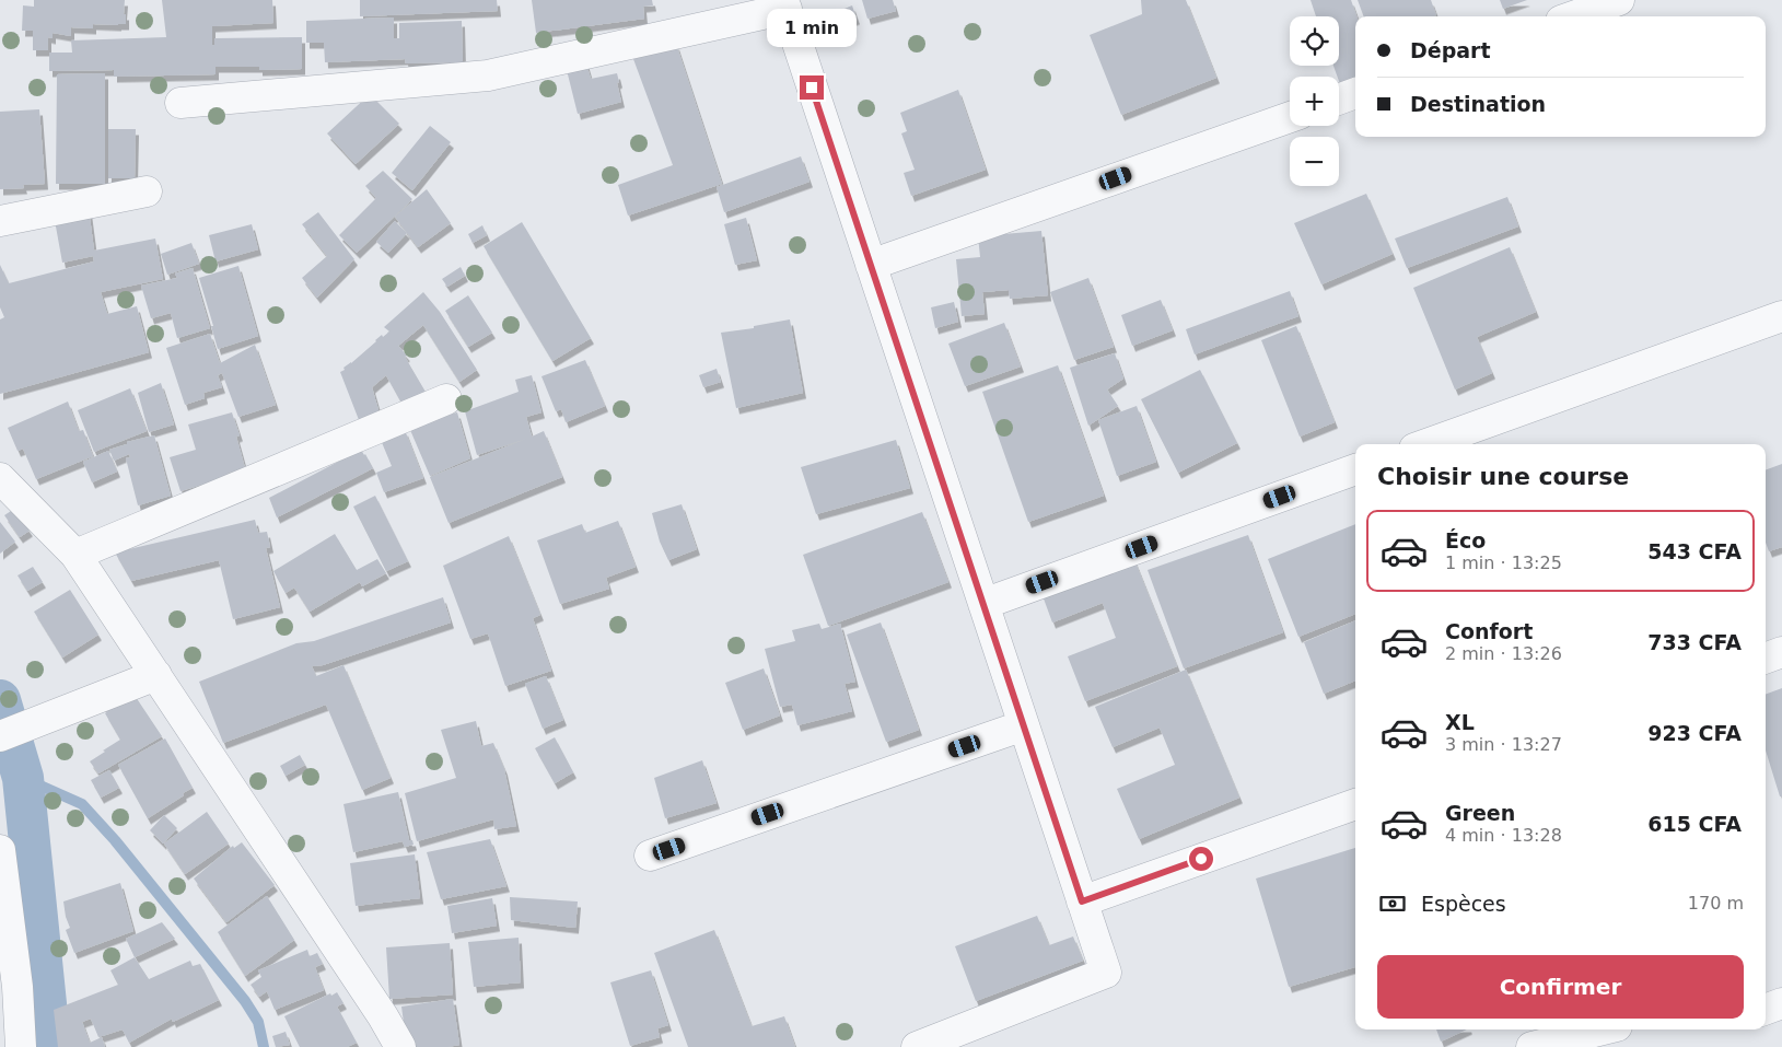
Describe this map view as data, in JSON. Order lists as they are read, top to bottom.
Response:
{
  "page": {
    "bubble": "1 min",
    "map_buttons": ["+", "−"],
    "banner": ["Départ", "Destination"],
    "heading": "Choisir une course",
    "list": [
      {
        "name": "Éco",
        "note": "1 min · 13:25",
        "value": "543 CFA"
      },
      {
        "name": "Confort",
        "note": "2 min · 13:26",
        "value": "733 CFA"
      },
      {
        "name": "XL",
        "note": "3 min · 13:27",
        "value": "923 CFA"
      },
      {
        "name": "Green",
        "note": "4 min · 13:28",
        "value": "615 CFA"
      }
    ],
    "pay": ["Espèces", "170 m"],
    "buttons": "Confirmer"
  }
}
